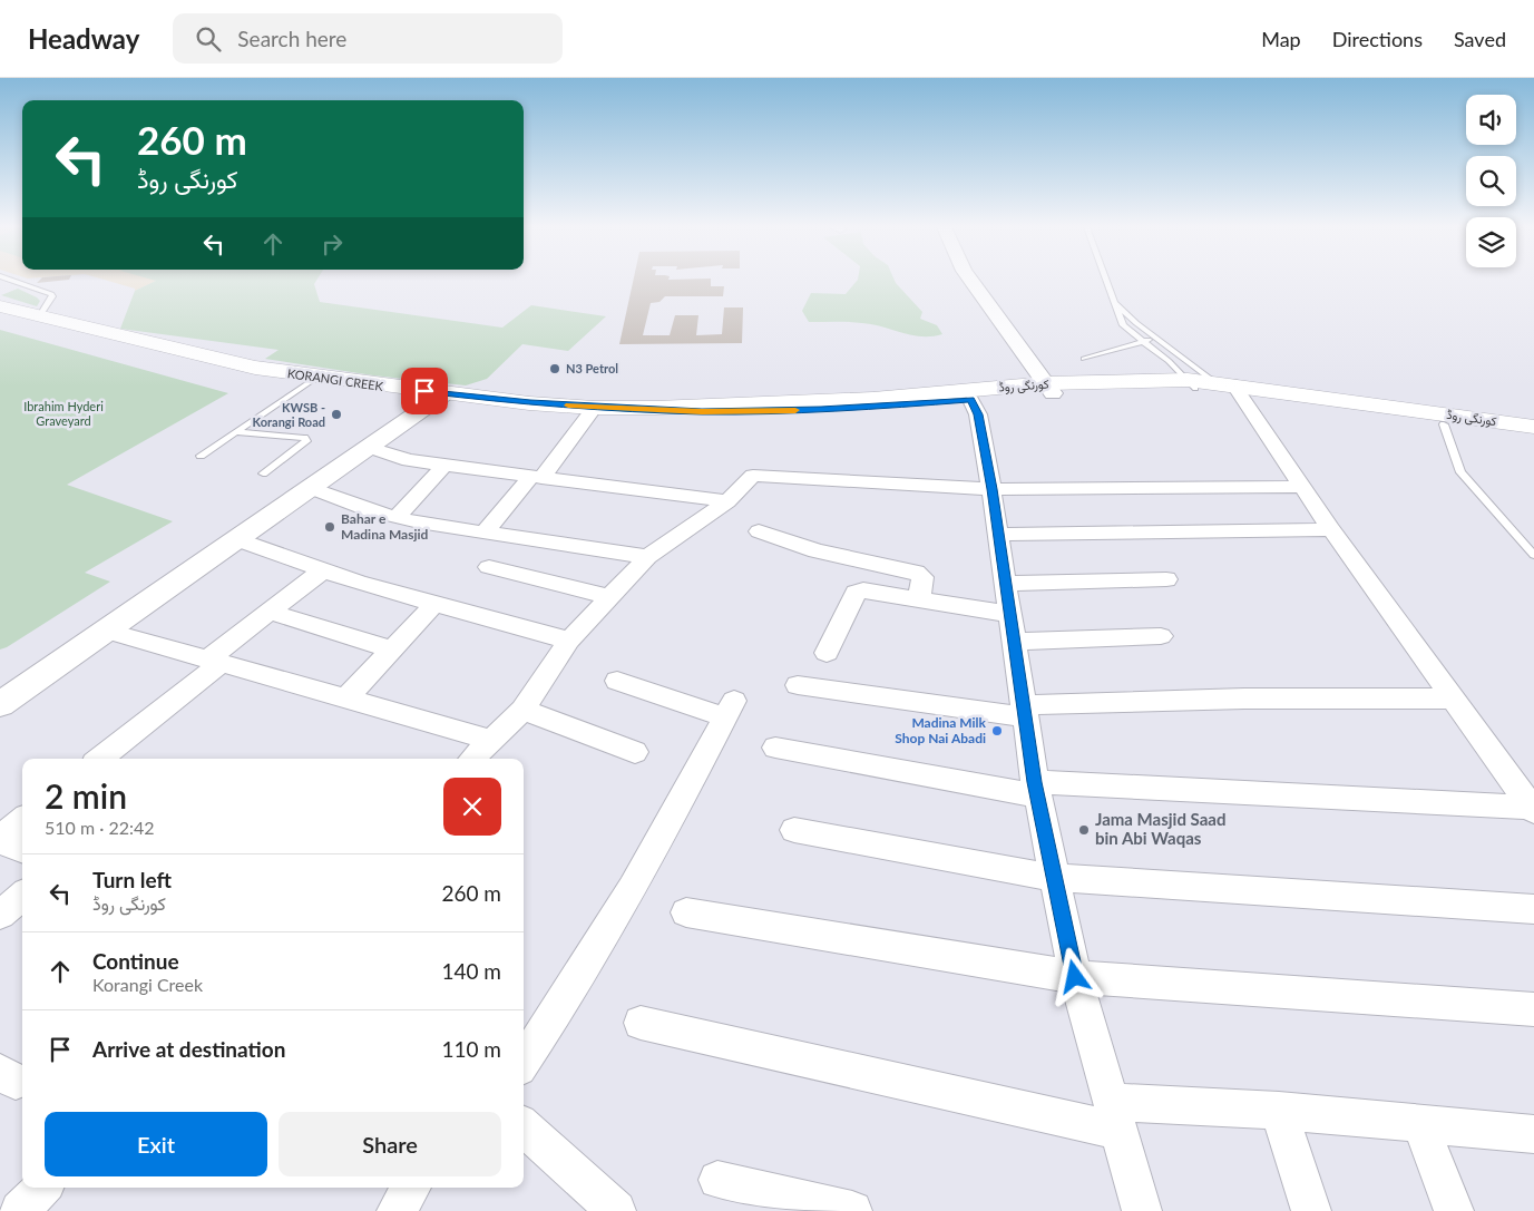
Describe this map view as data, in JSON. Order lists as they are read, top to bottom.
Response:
{
  "streets": {
    "main road": ["KORANGI CREEK", "کورنگی روڈ"]
  },
  "crossings": [
    ["KORANGI CREEK", "کورنگی روڈ"]
  ],
  "parks": ["Ibrahim Hyderi Graveyard"],
  "places": [
    "N3 Petrol",
    "KWSB - Korangi Road",
    "Bahar e Madina Masjid",
    "Madina Milk Shop Nai Abadi",
    "Jama Masjid Saad bin Abi Waqas"
  ],
  "page": {
    "header": "Headway",
    "search": "Search here",
    "nav": ["Map", "Directions", "Saved"],
    "turn": ["260 m", "کورنگی روڈ"],
    "heading": ["2 min", "510 m · 22:42"],
    "list": [
      {
        "name": "Turn left",
        "note": "کورنگی روڈ",
        "value": "260 m"
      },
      {
        "name": "Continue",
        "note": "Korangi Creek",
        "value": "140 m"
      },
      {
        "name": "Arrive at destination",
        "value": "110 m"
      }
    ],
    "buttons": ["Exit", "Share"]
  }
}
